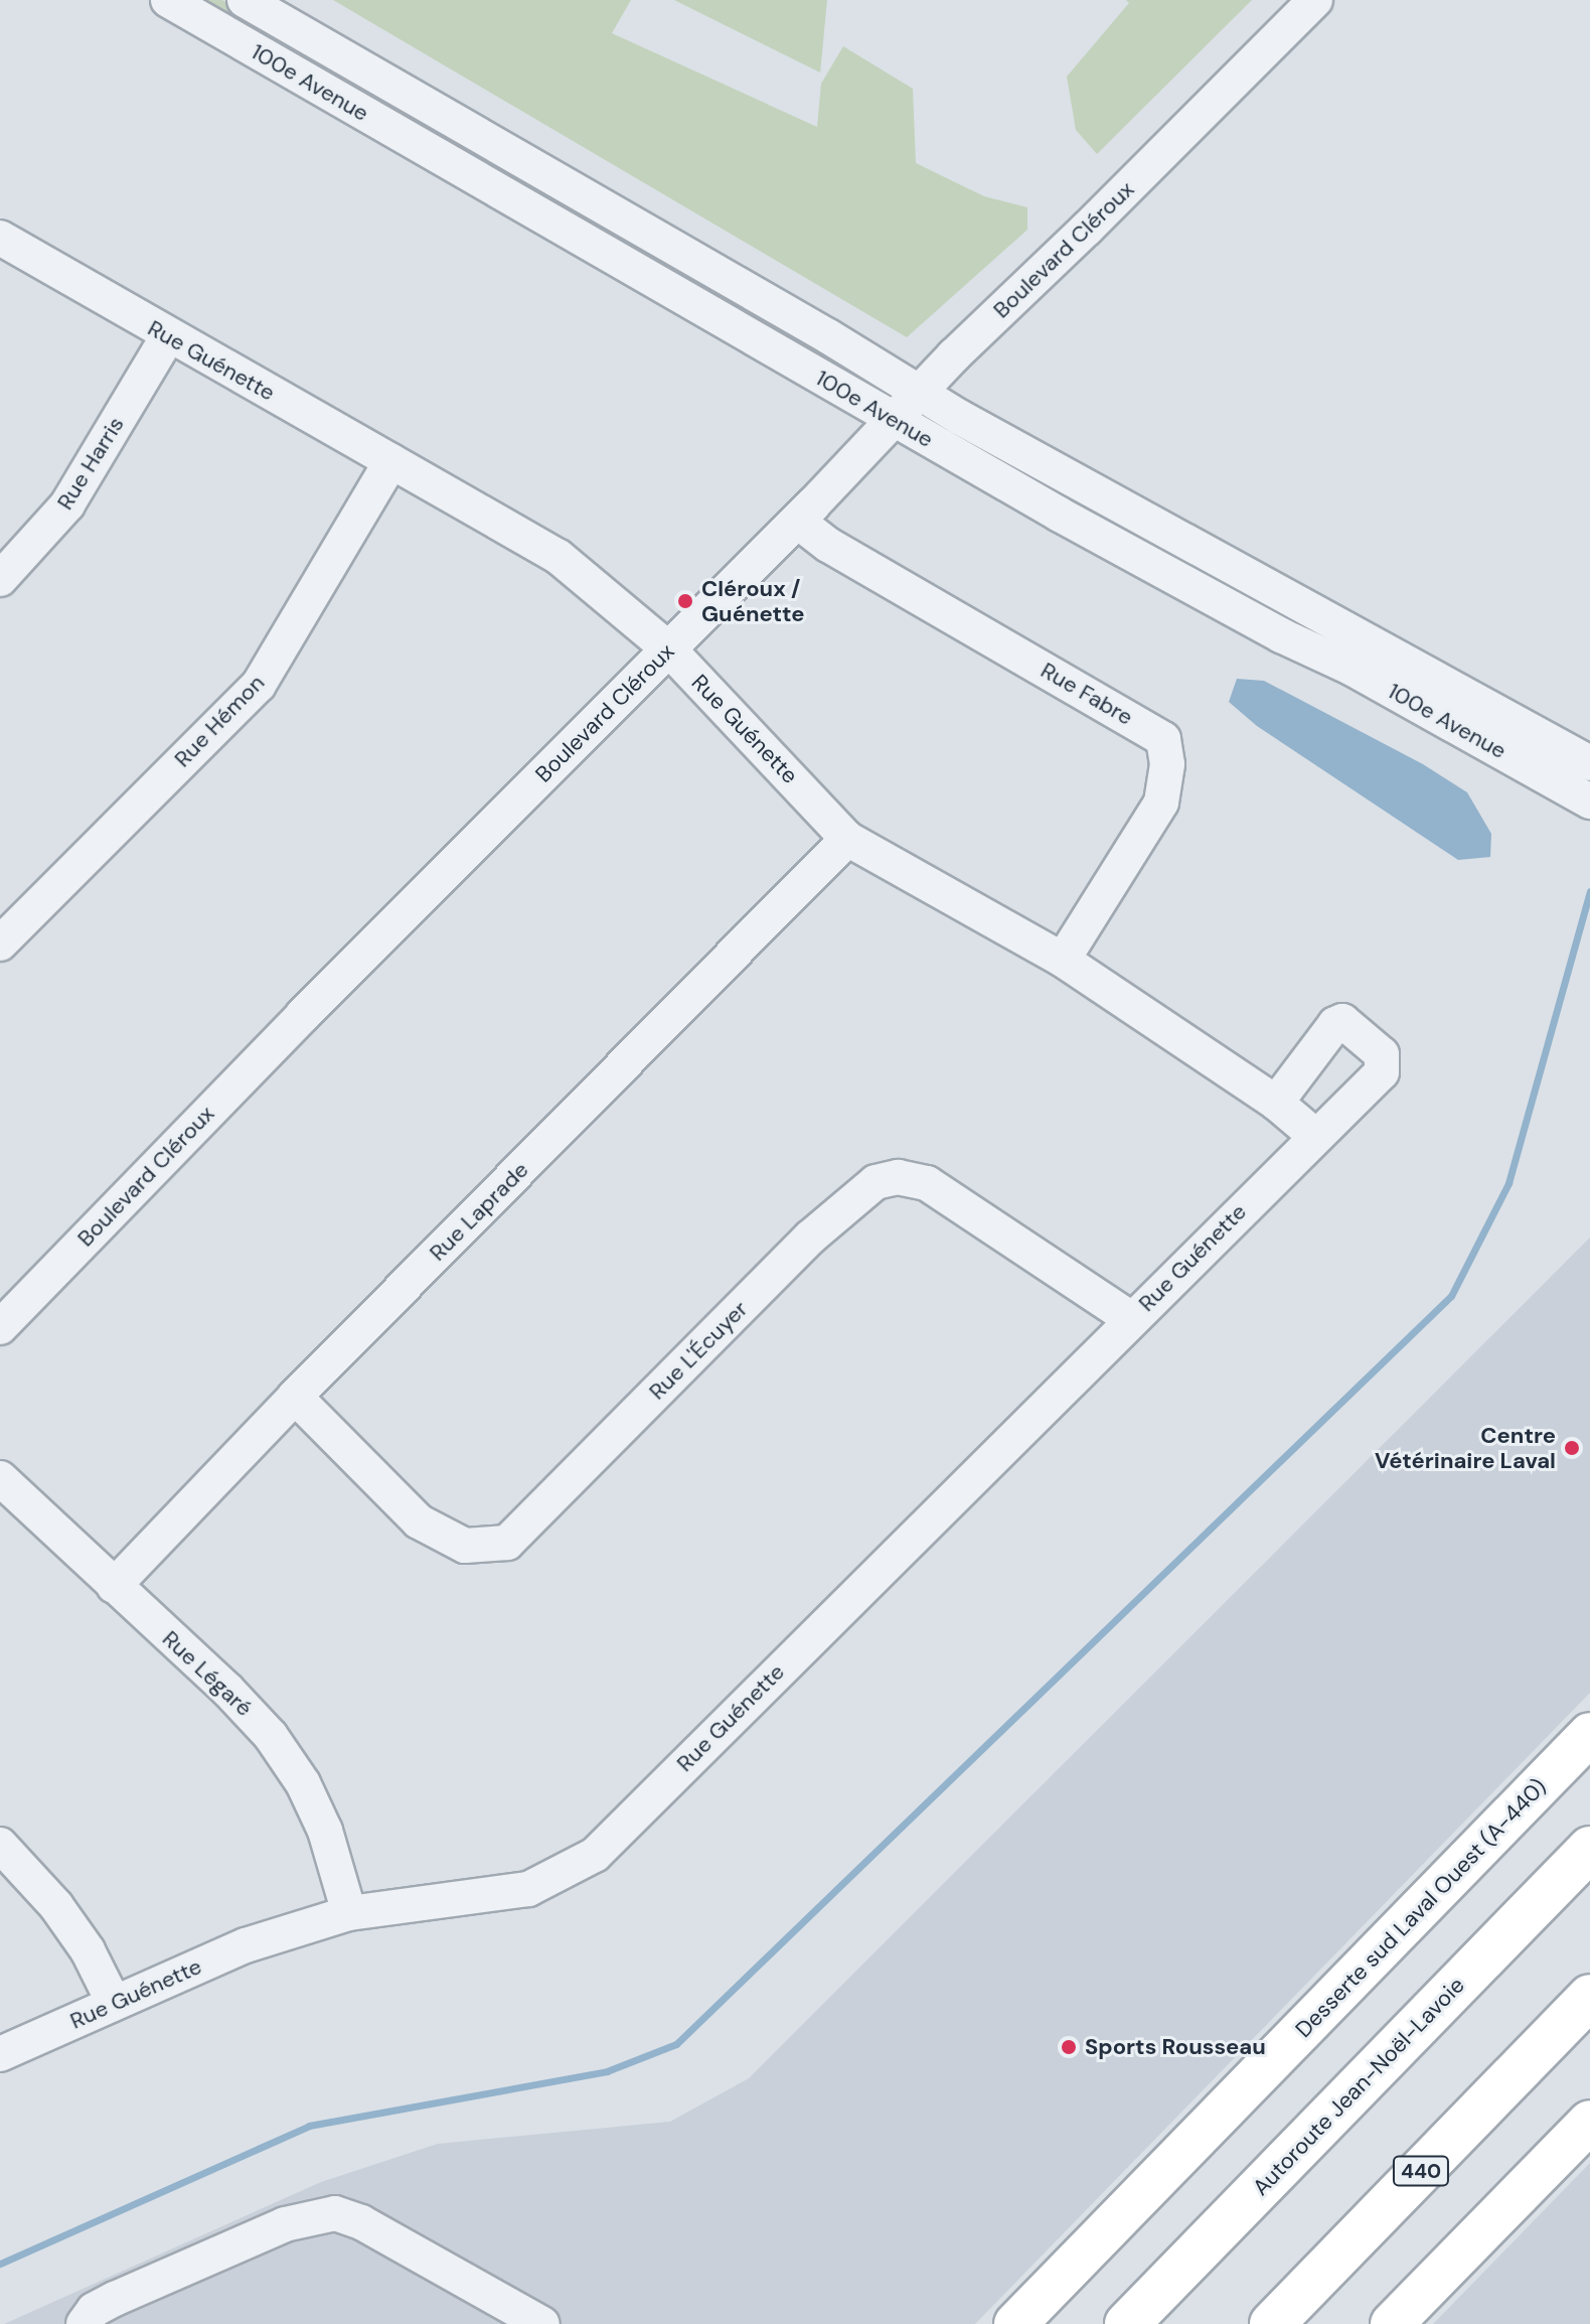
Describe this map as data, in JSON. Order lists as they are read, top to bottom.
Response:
{
  "streets": {
    "highway": ["Autoroute Jean-Noël-Lavoie", "440"],
    "main road": ["Desserte sud Laval Ouest (A-440)"],
    "street": [
      "100e Avenue",
      "Boulevard Cléroux",
      "Rue Guénette",
      "Rue Harris",
      "Rue Fabre",
      "Rue Hémon",
      "Rue Laprade",
      "Rue L'Écuyer",
      "Rue Légaré"
    ]
  },
  "crossings": [
    ["100e Avenue", "Boulevard Cléroux"],
    ["Boulevard Cléroux", "Rue Guénette"],
    ["Boulevard Cléroux", "Rue Fabre"],
    ["Rue Guénette", "Rue Harris"],
    ["Rue Guénette", "Rue Fabre"],
    ["Rue Guénette", "Rue Hémon"],
    ["Rue Guénette", "Rue Laprade"],
    ["Rue Guénette", "Rue L'Écuyer"],
    ["Rue Guénette", "Rue Légaré"],
    ["Rue Laprade", "Rue L'Écuyer"],
    ["Rue Laprade", "Rue Légaré"]
  ],
  "places": ["Cléroux / Guénette", "Centre Vétérinaire Laval", "Sports Rousseau"]
}
